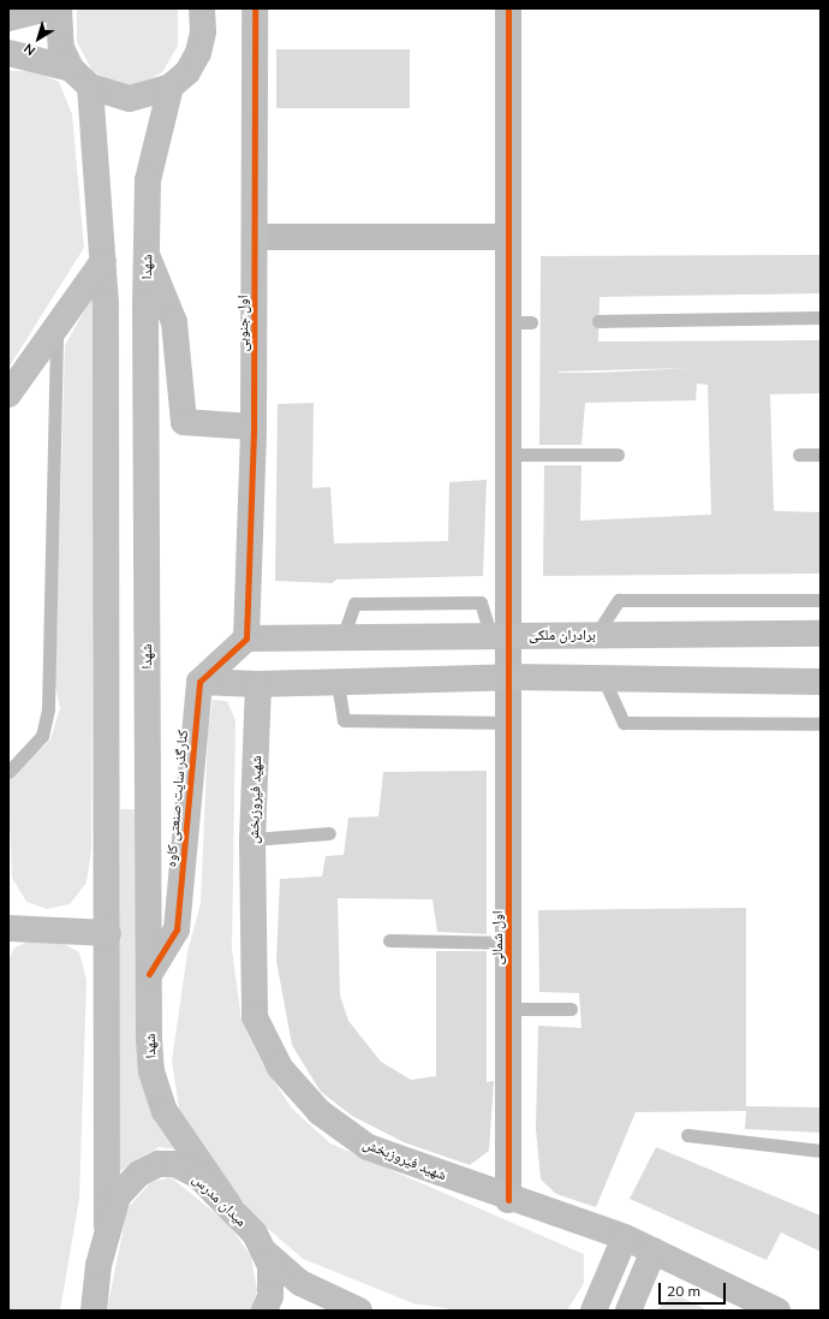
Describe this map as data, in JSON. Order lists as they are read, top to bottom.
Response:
{
  "streets": {
    "main road": [
      "شهدا",
      "اول جنوبی",
      "برادران ملکی",
      "کنارگذر سایت صنعتی کاوه",
      "شهید فیروزبخش",
      "میدان مدرس"
    ],
    "street": ["اول شمالی"]
  },
  "crossings": [
    ["شهدا", "کنارگذر سایت صنعتی کاوه"],
    ["شهدا", "میدان مدرس"],
    ["اول جنوبی", "برادران ملکی"],
    ["برادران ملکی", "اول شمالی"],
    ["شهید فیروزبخش", "اول شمالی"]
  ],
  "scale_bar": "20 m",
  "north": "bottom left"
}
